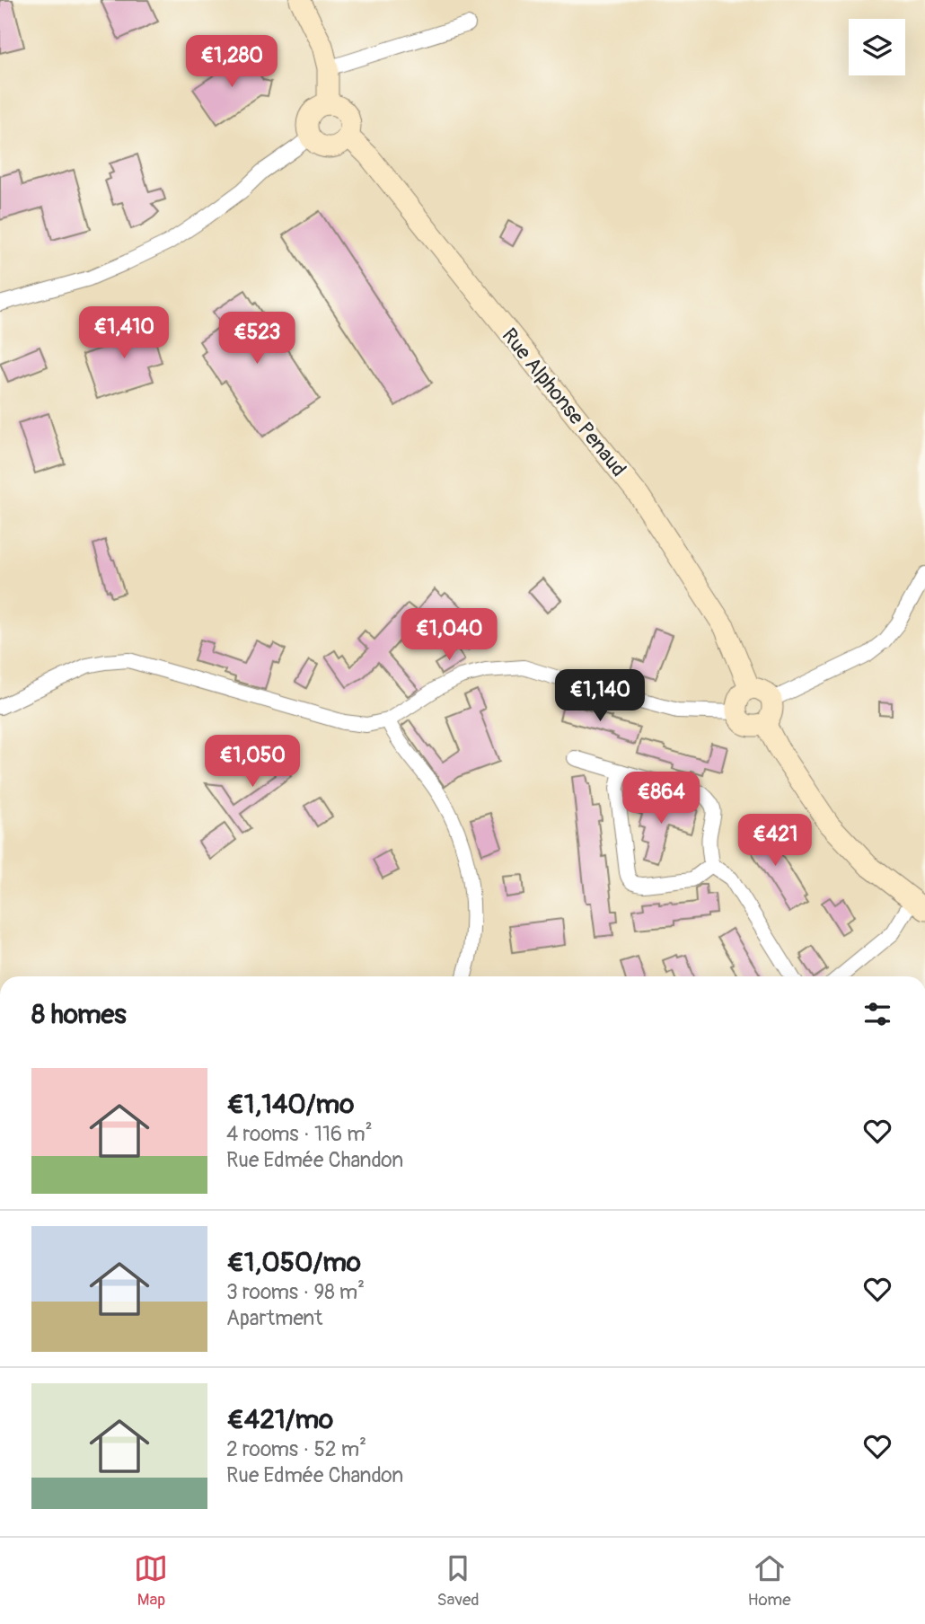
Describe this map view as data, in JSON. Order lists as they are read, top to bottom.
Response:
{
  "streets": {
    "street": ["Rue Alphonse Penaud"]
  },
  "page": {
    "price": [
      "€1,280",
      "€1,410",
      "€523",
      "€1,040",
      "€1,140",
      "€1,050",
      "€864",
      "€421"
    ],
    "heading": "8 homes",
    "list": [
      {
        "name": "€1,140/mo",
        "note": "4 rooms · 116 m² · Rue Edmée Chandon"
      },
      {
        "name": "€1,050/mo",
        "note": "3 rooms · 98 m² · Apartment"
      },
      {
        "name": "€421/mo",
        "note": "2 rooms · 52 m² · Rue Edmée Chandon"
      }
    ],
    "tabs": ["Map", "Saved", "Home"]
  }
}
